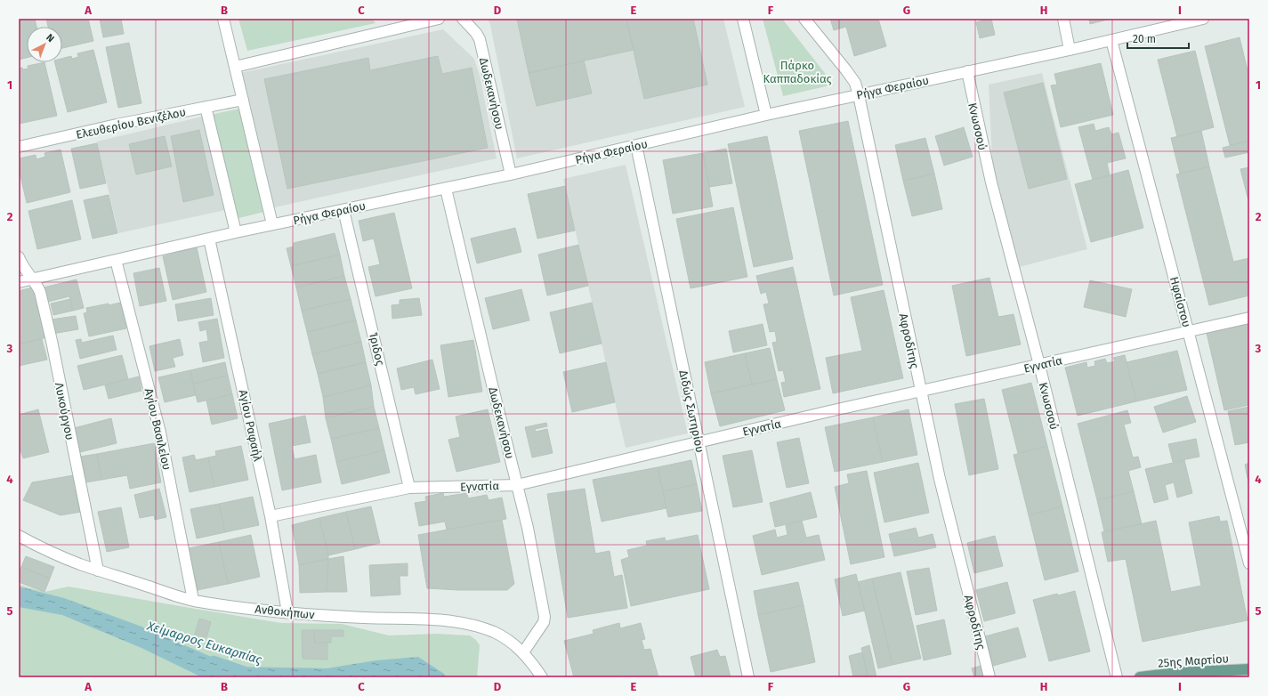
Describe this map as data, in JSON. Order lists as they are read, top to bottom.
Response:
{
  "streets": {
    "main road": ["25ης Μαρτίου"],
    "street": [
      "Ρήγα Φεραίου",
      "Δωδεκανήσου",
      "Ελευθερίου Βενιζέλου",
      "Κνωσσού",
      "Ηφαίστου",
      "Αφροδίτης",
      "Ίριδος",
      "Εγνατία",
      "Λυκούργου",
      "Διδώς Σωτηρίου",
      "Αγίου Ραφαήλ",
      "Αγίου Βασιλείου",
      "Ανθοκήπων"
    ]
  },
  "crossings": [
    ["Ρήγα Φεραίου", "Δωδεκανήσου"],
    ["Ρήγα Φεραίου", "Κνωσσού"],
    ["Ρήγα Φεραίου", "Ηφαίστου"],
    ["Ρήγα Φεραίου", "Αφροδίτης"],
    ["Ρήγα Φεραίου", "Ίριδος"],
    ["Ρήγα Φεραίου", "Λυκούργου"],
    ["Ρήγα Φεραίου", "Διδώς Σωτηρίου"],
    ["Ρήγα Φεραίου", "Αγίου Ραφαήλ"],
    ["Ρήγα Φεραίου", "Αγίου Βασιλείου"],
    ["Δωδεκανήσου", "Εγνατία"],
    ["Δωδεκανήσου", "Ανθοκήπων"],
    ["Κνωσσού", "Εγνατία"],
    ["Ηφαίστου", "Εγνατία"],
    ["Αφροδίτης", "Εγνατία"],
    ["Ίριδος", "Εγνατία"],
    ["Εγνατία", "Διδώς Σωτηρίου"],
    ["Εγνατία", "Αγίου Ραφαήλ"],
    ["Λυκούργου", "Ανθοκήπων"],
    ["Αγίου Ραφαήλ", "Ανθοκήπων"],
    ["Αγίου Βασιλείου", "Ανθοκήπων"]
  ],
  "water": ["Χείμαρρος Ευκαρπίας"],
  "parks": ["Πάρκο Καππαδοκίας"],
  "scale_bar": "20 m",
  "north": "top right",
  "grid": {
    "columns": [
      "A",
      "B",
      "C",
      "D",
      "E",
      "F",
      "G",
      "H",
      "I"
    ],
    "rows": [
      "1",
      "2",
      "3",
      "4",
      "5"
    ]
  }
}
